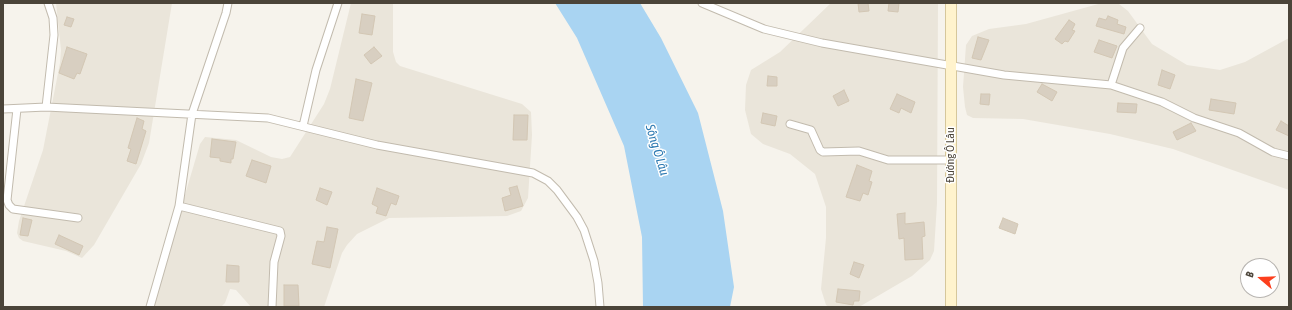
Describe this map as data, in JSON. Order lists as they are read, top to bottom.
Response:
{
  "streets": {
    "main road": ["Đường Ô Lâu"]
  },
  "water": ["Sông Ô Lâu"],
  "north": "left"
}
